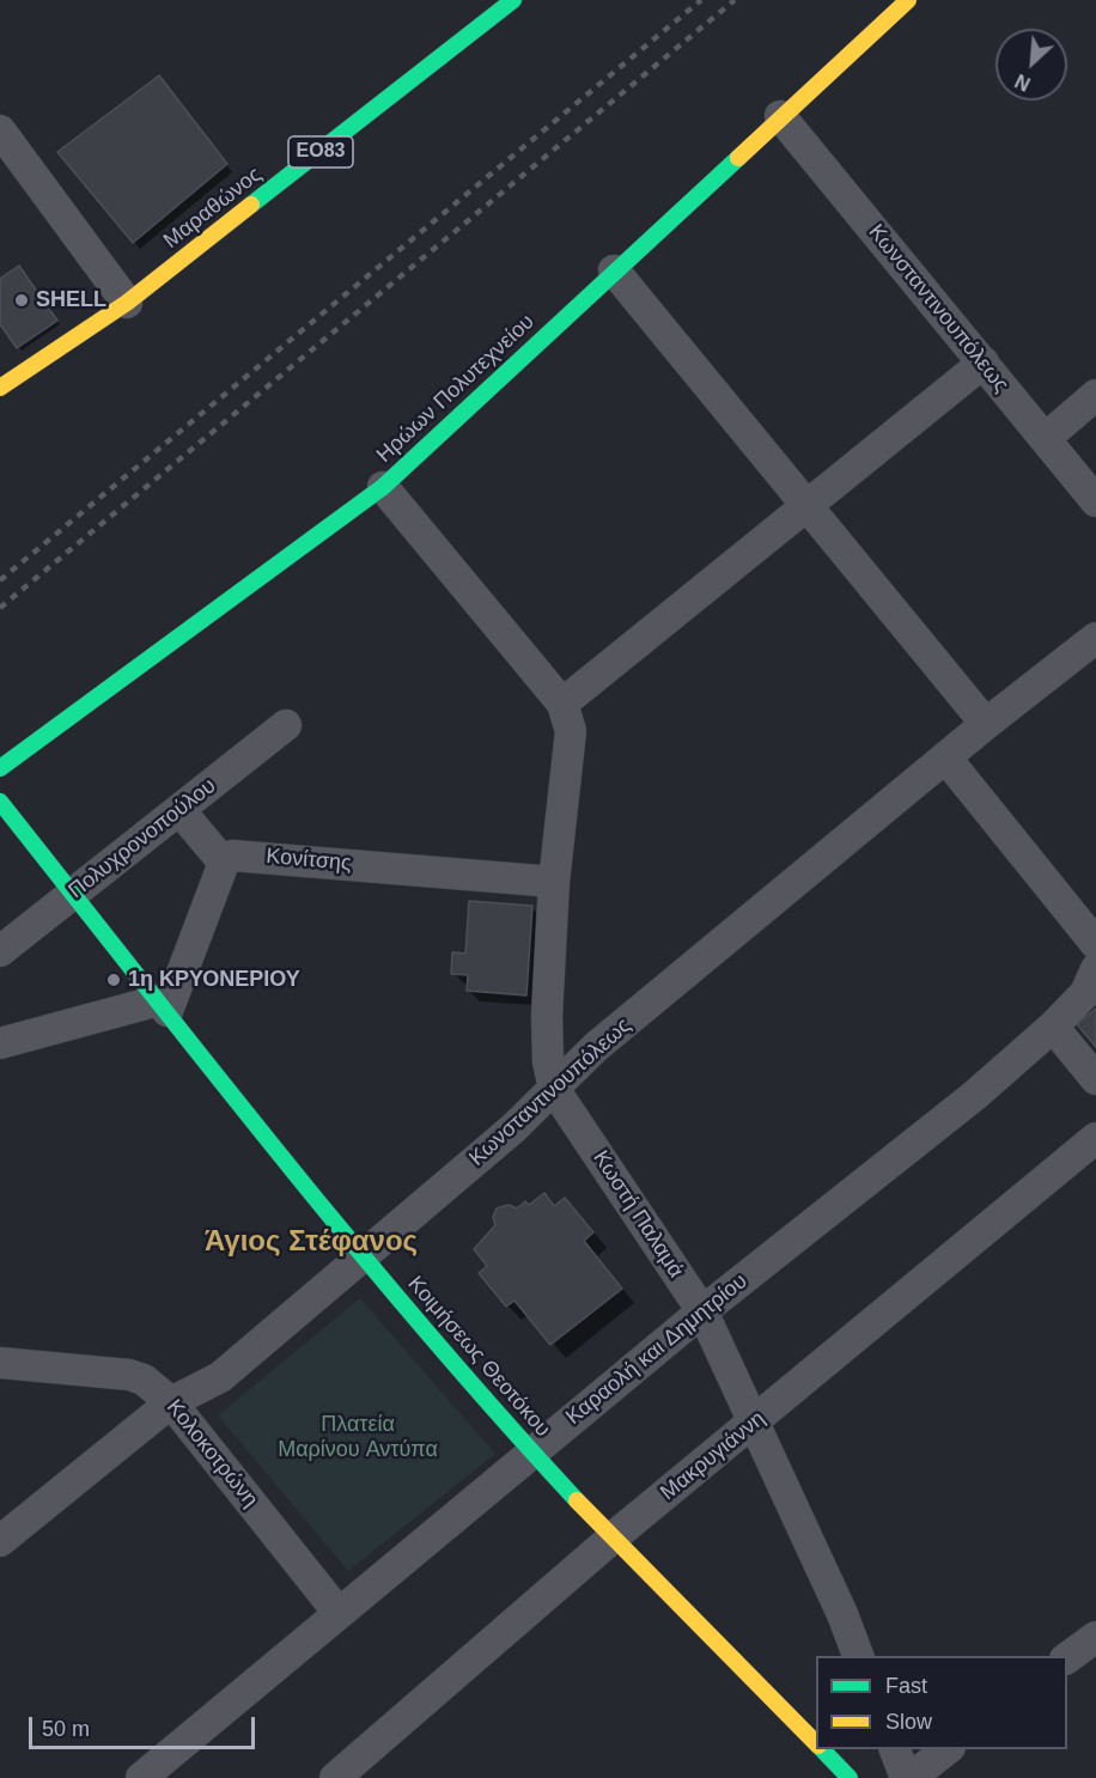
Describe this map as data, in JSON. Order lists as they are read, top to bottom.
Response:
{
  "streets": {
    "street": [
      "ΕΟ83",
      "Μαραθώνος",
      "Κωνσταντινουπόλεως",
      "Ηρώων Πολυτεχνείου",
      "Πολυχρονοπούλου",
      "Κονίτσης",
      "Κωστή Παλαμά",
      "Καραολή και Δημητρίου",
      "Κοιμήσεως Θεοτόκου",
      "Κολοκοτρώνη",
      "Μακρυγιάννη"
    ]
  },
  "crossings": [
    ["Κωνσταντινουπόλεως", "Ηρώων Πολυτεχνείου"],
    ["Κωνσταντινουπόλεως", "Κωστή Παλαμά"],
    ["Κωνσταντινουπόλεως", "Κοιμήσεως Θεοτόκου"],
    ["Κωνσταντινουπόλεως", "Κολοκοτρώνη"],
    ["Πολυχρονοπούλου", "Κοιμήσεως Θεοτόκου"],
    ["Κωστή Παλαμά", "Καραολή και Δημητρίου"],
    ["Κωστή Παλαμά", "Μακρυγιάννη"],
    ["Καραολή και Δημητρίου", "Κοιμήσεως Θεοτόκου"],
    ["Καραολή και Δημητρίου", "Κολοκοτρώνη"],
    ["Κοιμήσεως Θεοτόκου", "Μακρυγιάννη"]
  ],
  "districts": ["Άγιος Στέφανος"],
  "parks": ["Πλατεία Μαρίνου Αντύπα"],
  "places": ["SHELL", "1η ΚΡΥΟΝΕΡΙΟΥ"],
  "legend": ["Fast", "Slow"],
  "scale_bar": "50 m",
  "north": "bottom left"
}
